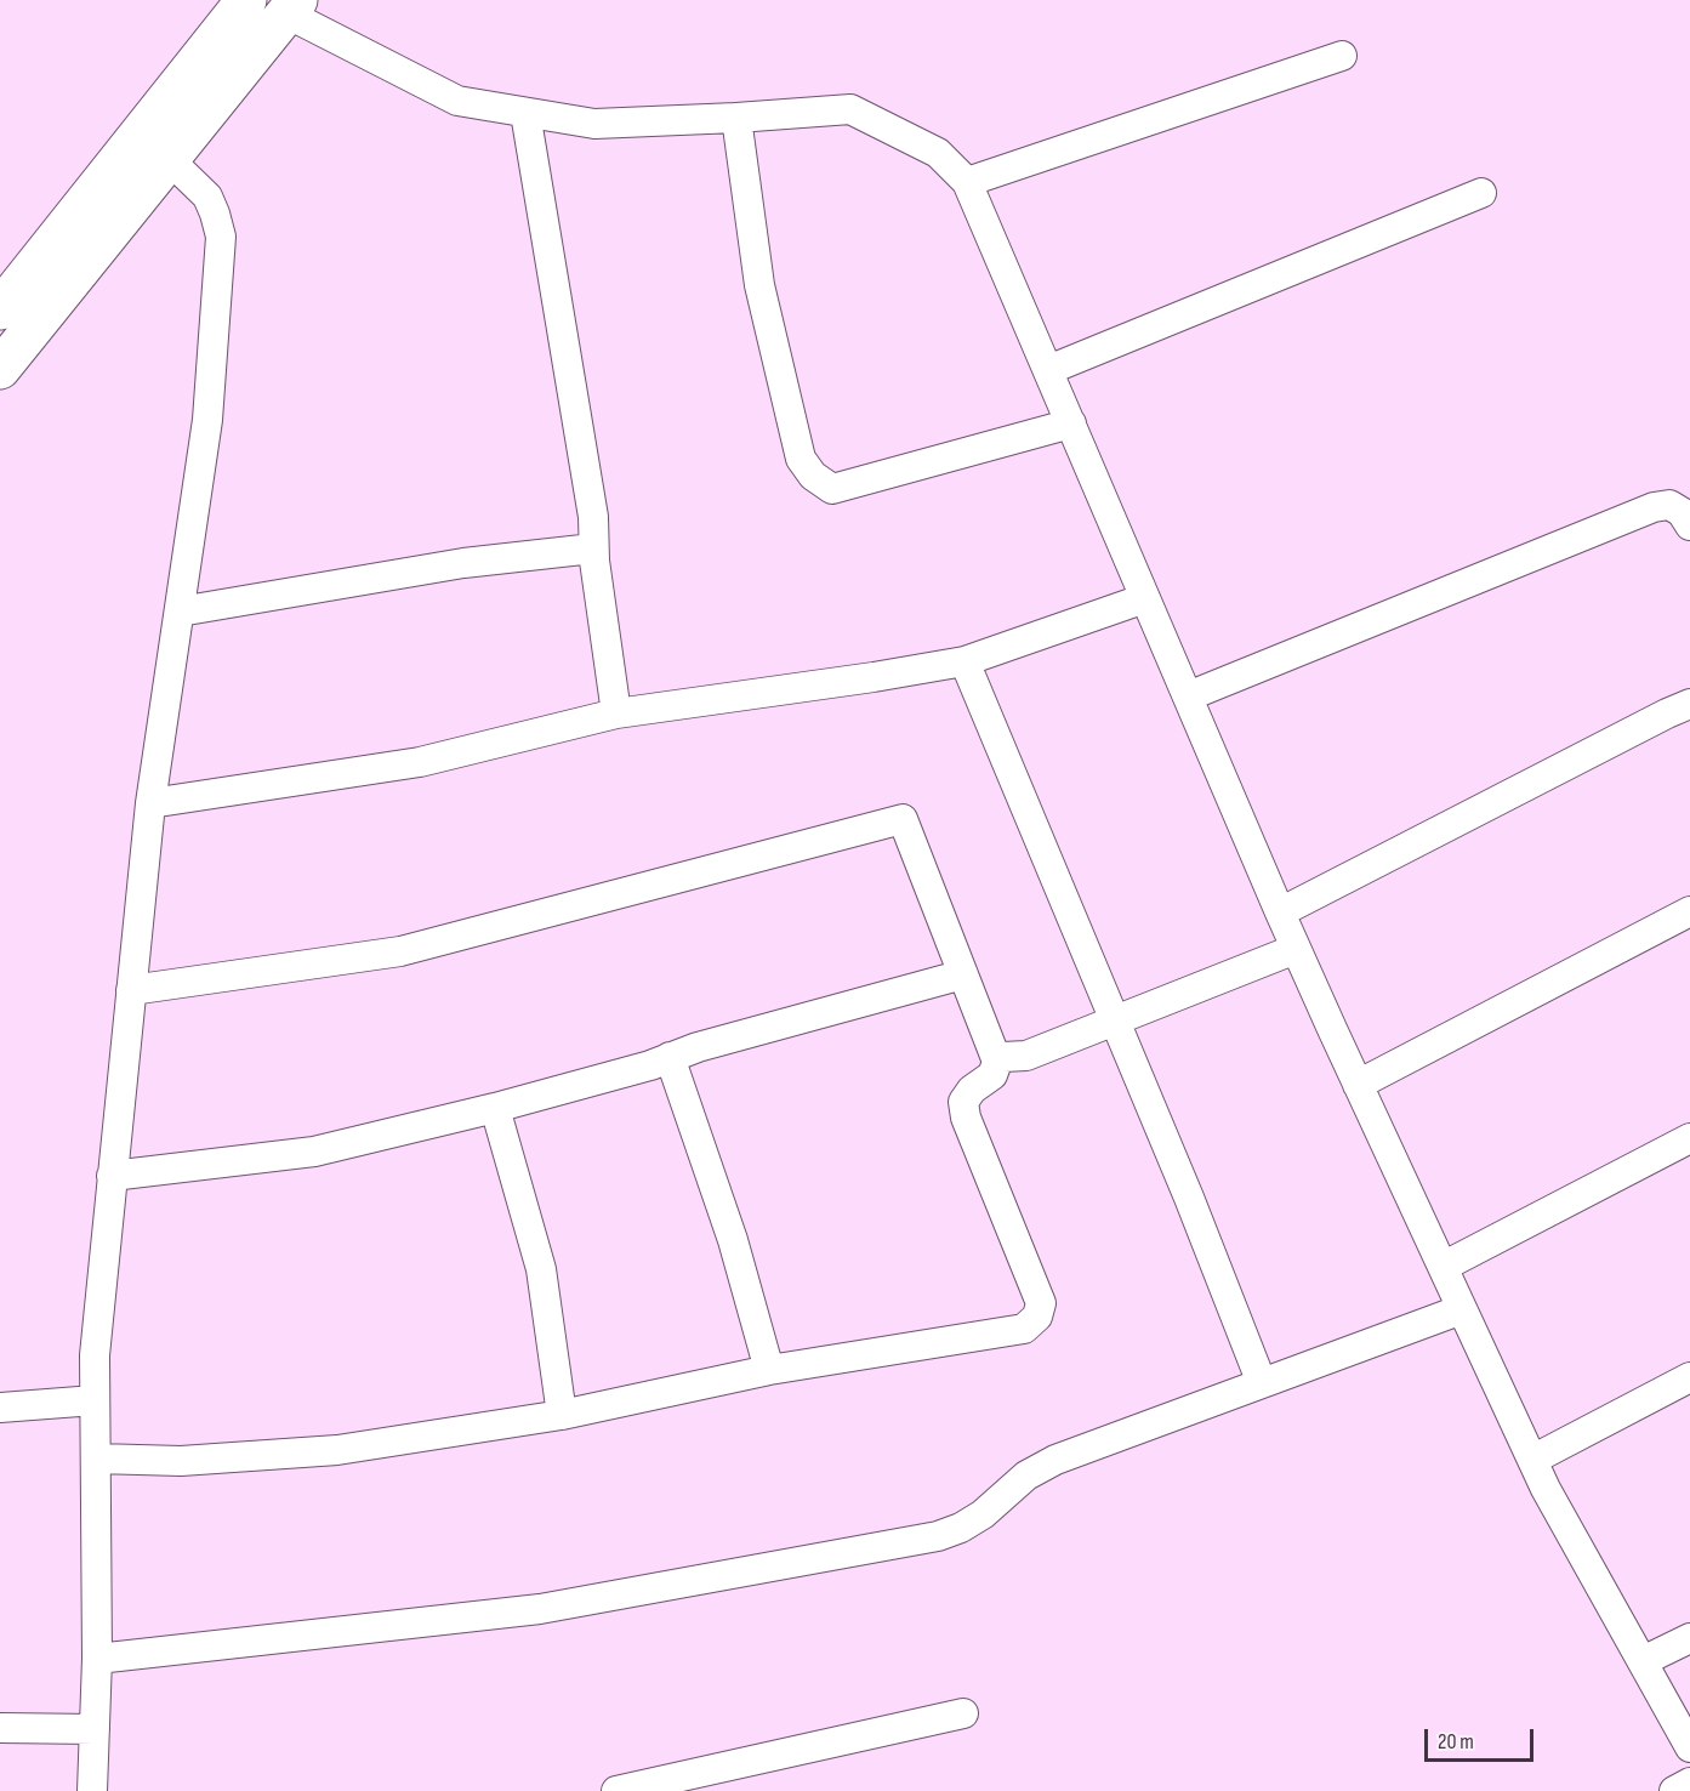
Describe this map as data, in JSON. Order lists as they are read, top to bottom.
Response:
{
  "scale_bar": "20 m"
}
